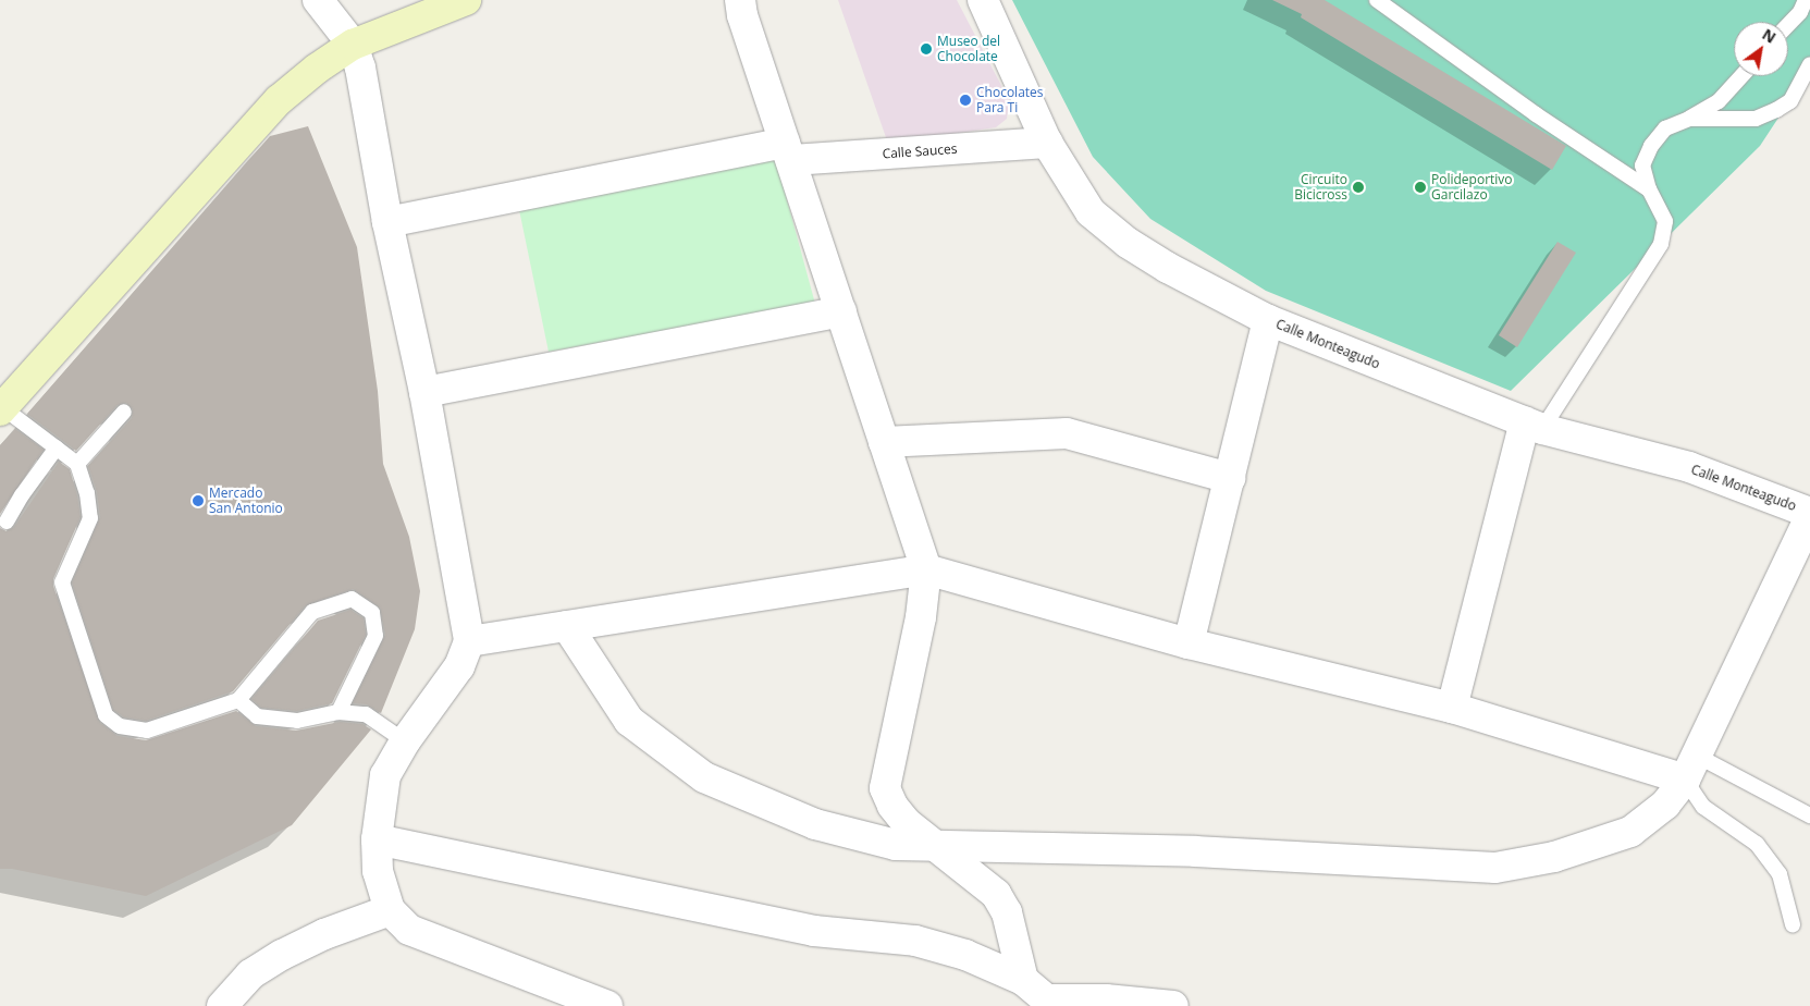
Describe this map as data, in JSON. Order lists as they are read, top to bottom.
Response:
{
  "streets": {
    "street": ["Calle Sauces", "Calle Monteagudo"]
  },
  "crossings": [
    ["Calle Sauces", "Calle Monteagudo"]
  ],
  "places": [
    "Museo del Chocolate",
    "Chocolates Para Ti",
    "Circuito Bicicross",
    "Polideportivo Garcilazo",
    "Mercado San Antonio"
  ],
  "north": "top right"
}
